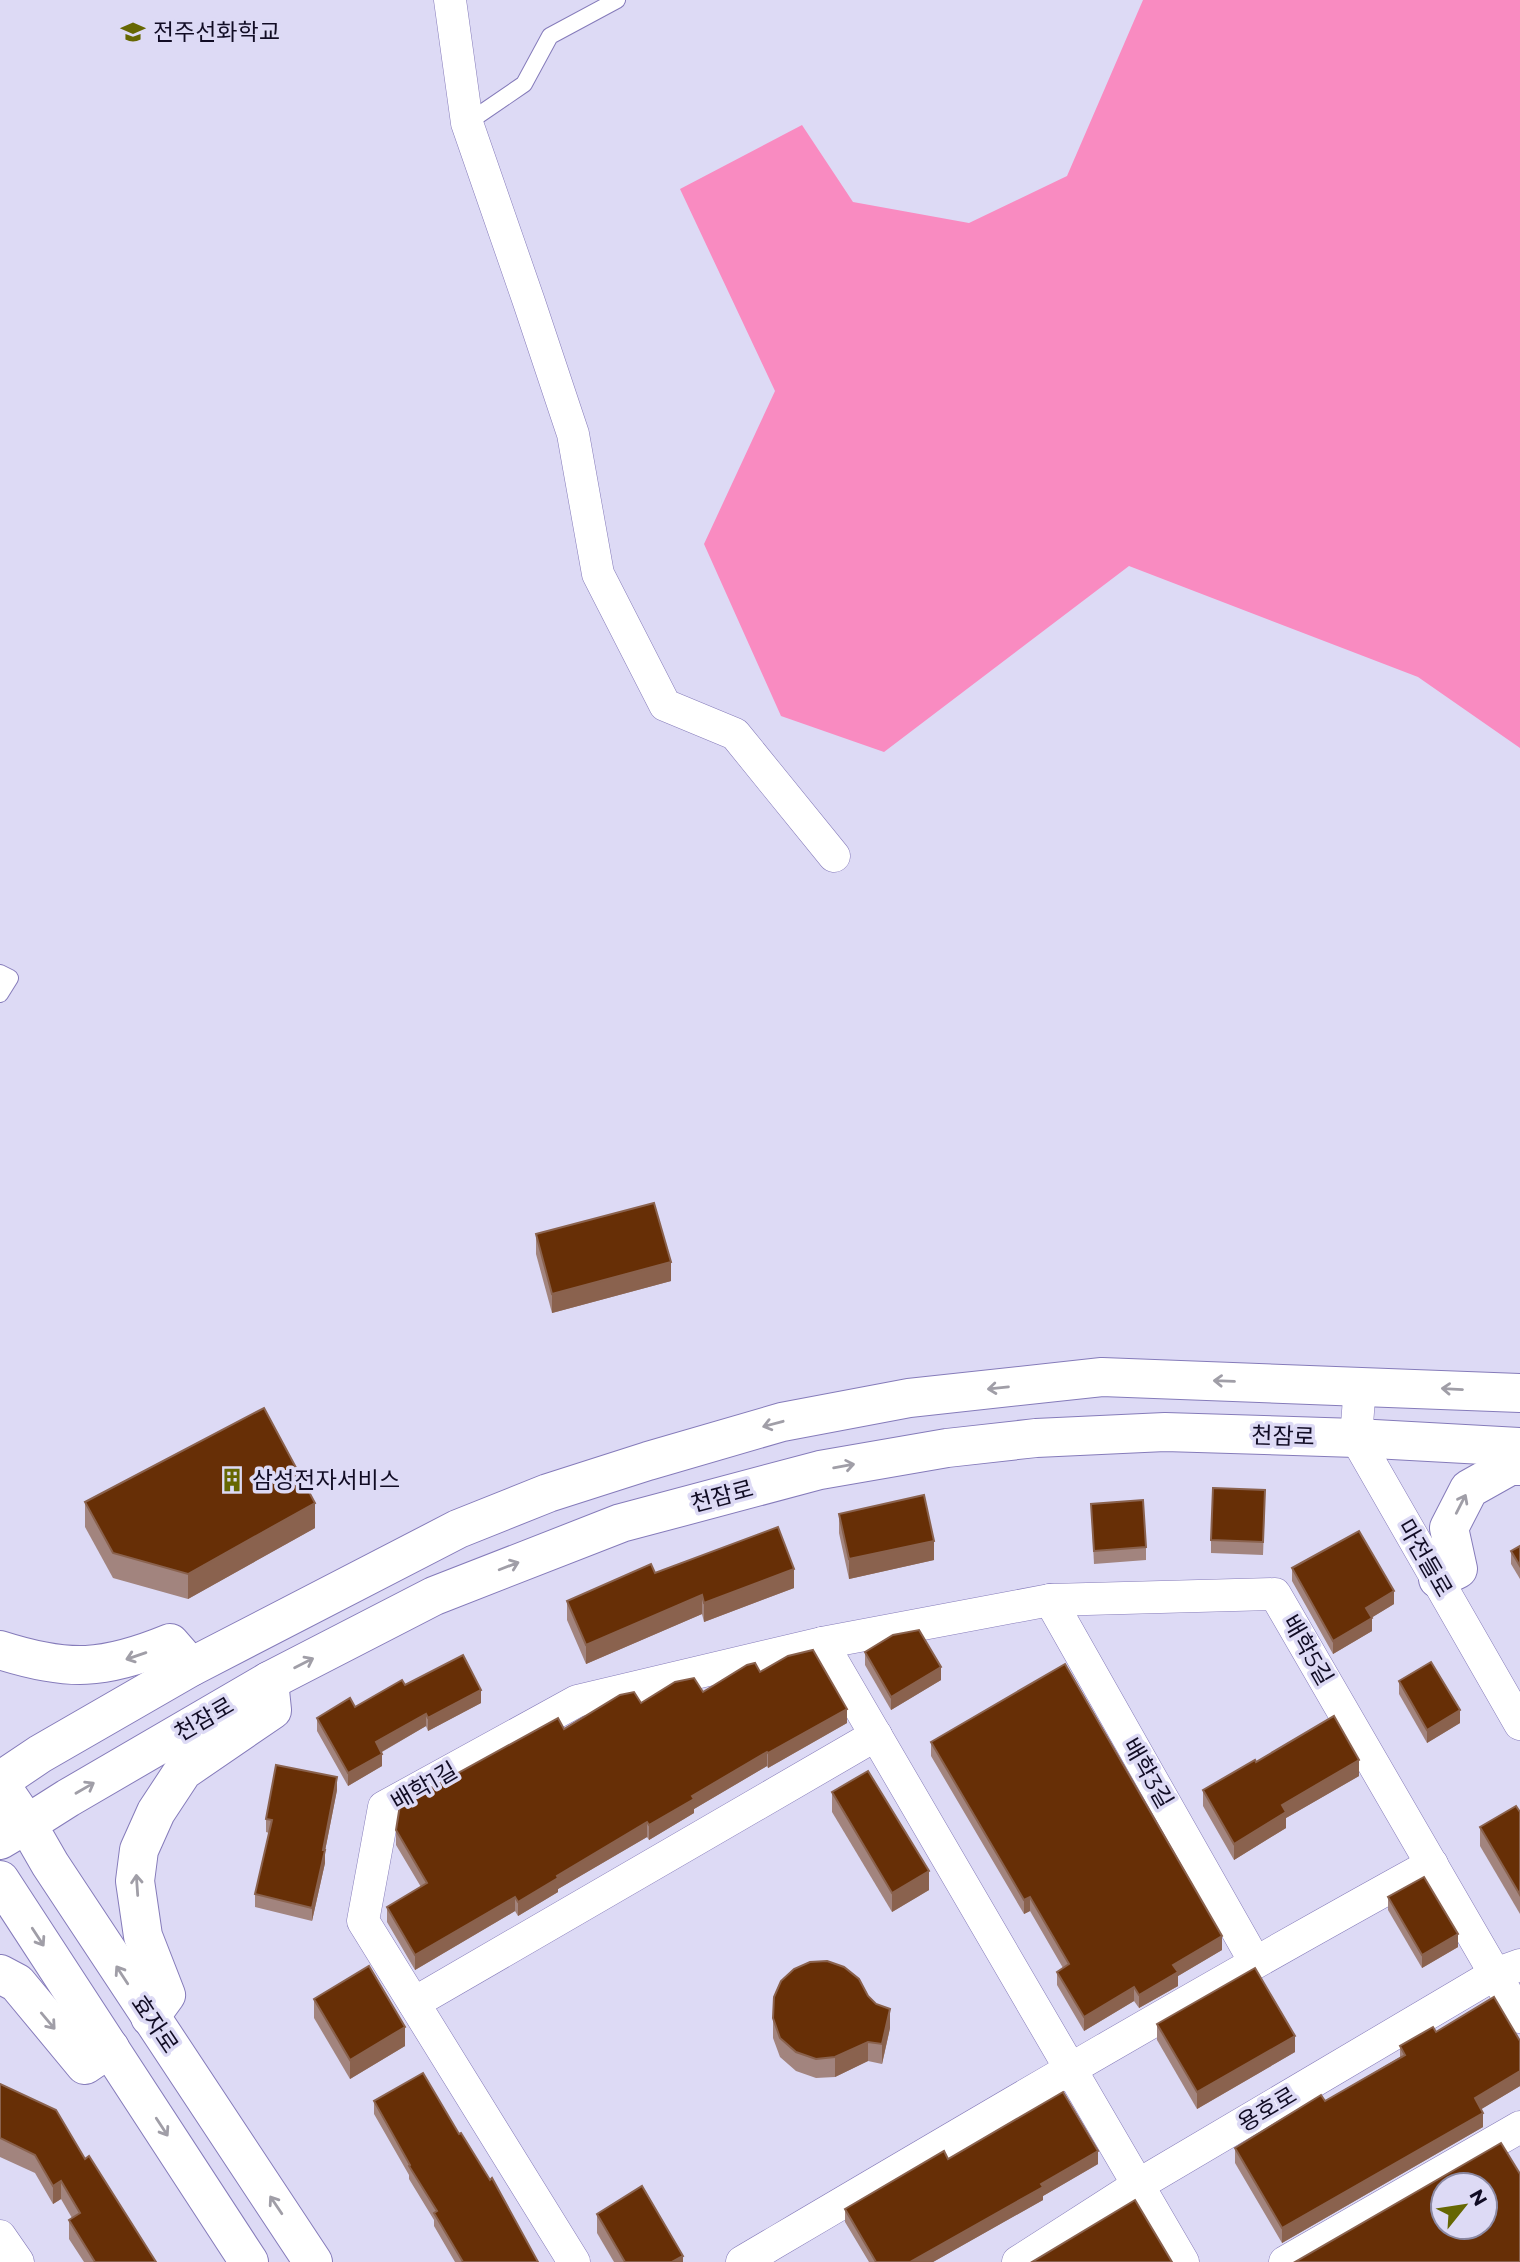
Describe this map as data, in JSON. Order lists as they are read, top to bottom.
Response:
{
  "streets": {
    "street": [
      "천잠로",
      "마전들로",
      "배학5길",
      "배학3길",
      "배학1길",
      "효자로",
      "용호로"
    ]
  },
  "crossings": [
    ["천잠로", "마전들로"],
    ["천잠로", "효자로"],
    ["배학5길", "배학3길"],
    ["배학5길", "용호로"]
  ],
  "places": {
    "school or university": ["전주선화학교"],
    "building": ["삼성전자서비스"]
  },
  "north": "top right"
}
